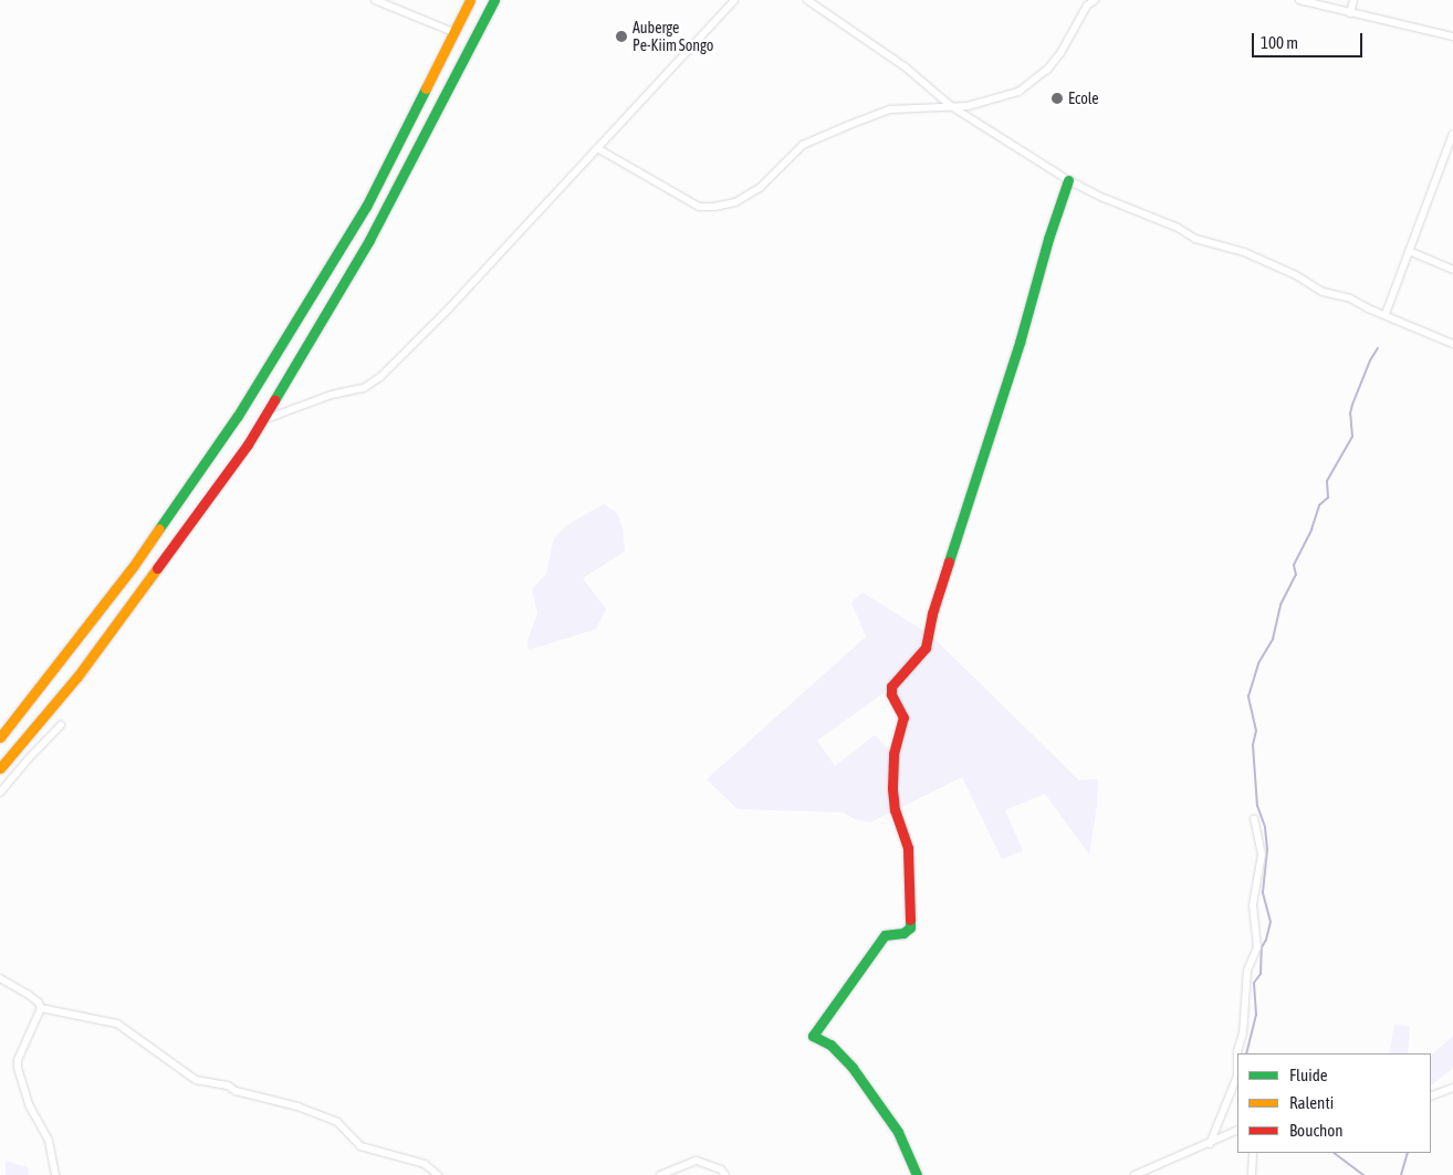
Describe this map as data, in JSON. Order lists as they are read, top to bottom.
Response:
{
  "places": ["Auberge Pe-Kiim Songo", "Ecole"],
  "legend": ["Fluide", "Ralenti", "Bouchon"],
  "scale_bar": "100 m"
}
